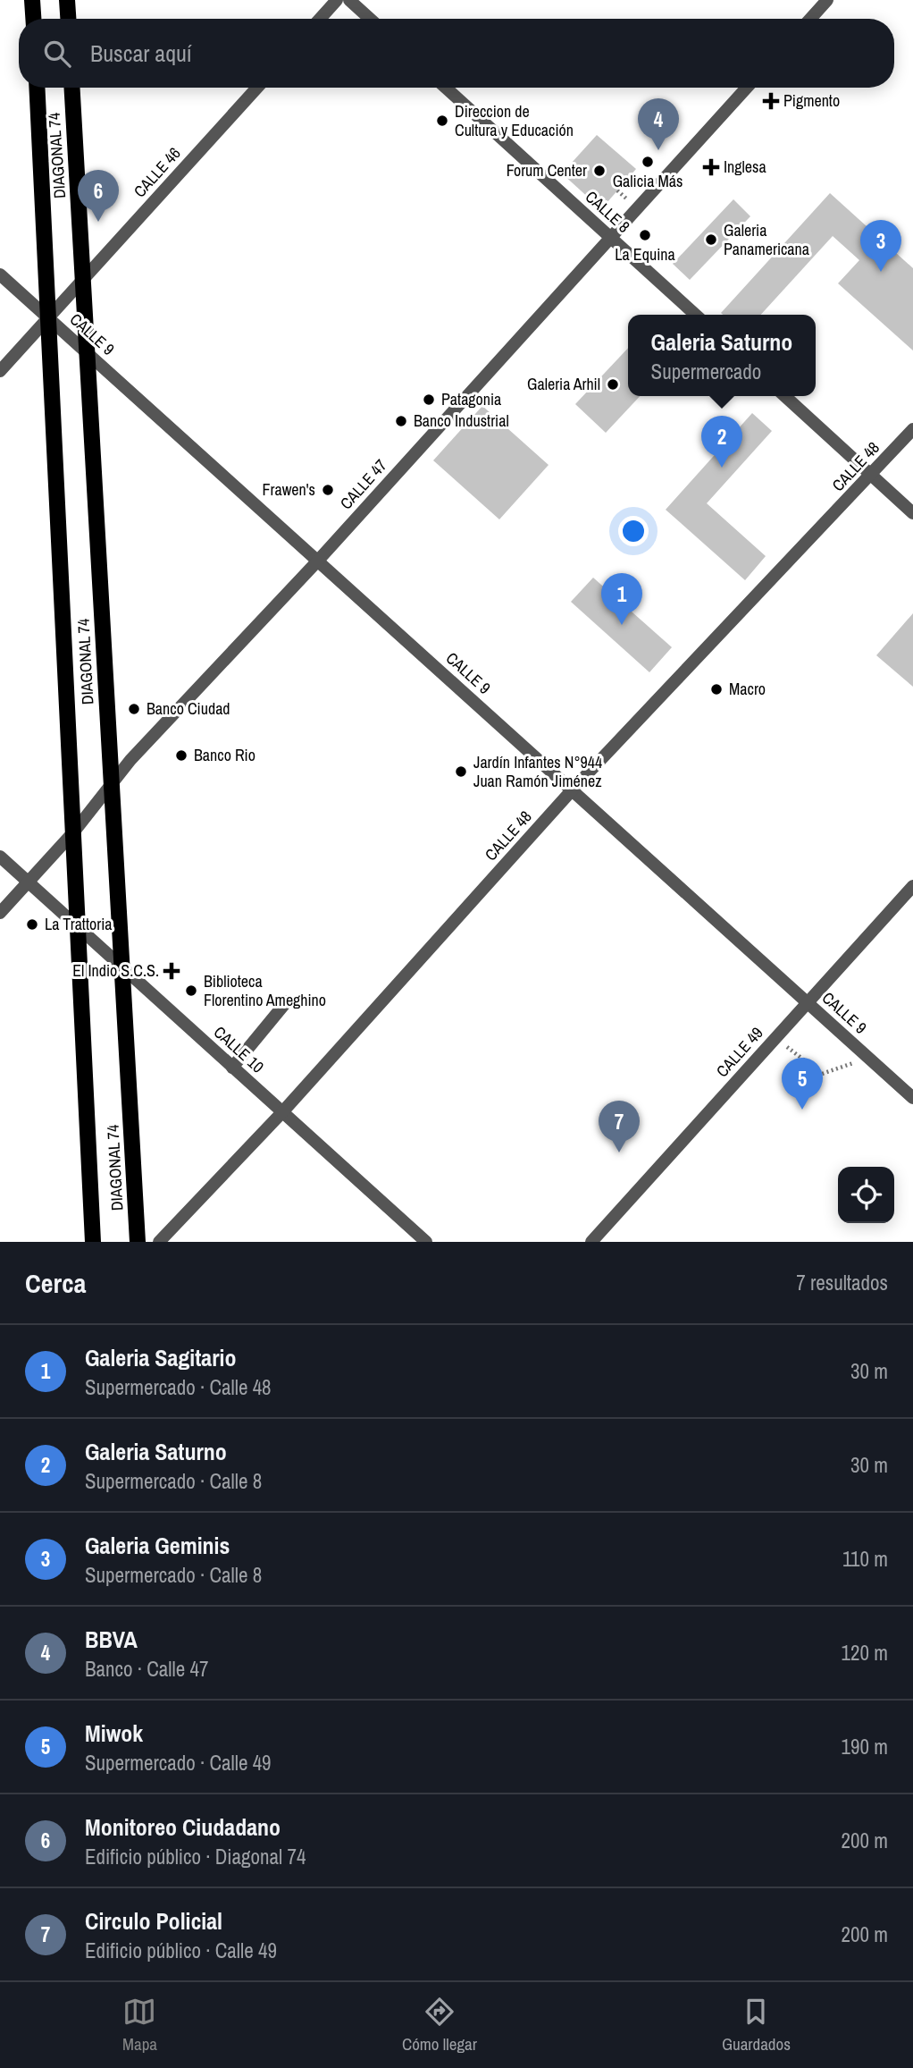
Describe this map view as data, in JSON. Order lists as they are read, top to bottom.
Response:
{
  "streets": {
    "main road": ["DIAGONAL 74"],
    "street": [
      "CALLE 46",
      "CALLE 8",
      "CALLE 9",
      "CALLE 48",
      "CALLE 47",
      "CALLE 10",
      "CALLE 49"
    ]
  },
  "crossings": [
    ["DIAGONAL 74", "CALLE 46"],
    ["DIAGONAL 74", "CALLE 9"],
    ["DIAGONAL 74", "CALLE 47"],
    ["DIAGONAL 74", "CALLE 10"],
    ["CALLE 46", "CALLE 9"],
    ["CALLE 8", "CALLE 47"],
    ["CALLE 9", "CALLE 48"],
    ["CALLE 9", "CALLE 47"],
    ["CALLE 9", "CALLE 49"],
    ["CALLE 48", "CALLE 10"],
    ["CALLE 47", "CALLE 10"]
  ],
  "places": {
    "health": ["Pigmento", "Inglesa", "El Indio S.C.S."],
    "other": [
      "Direccion de Cultura y Educación",
      "Galicia Más",
      "Forum Center",
      "La Equina",
      "Galeria Panamericana",
      "Galeria Arhil",
      "Patagonia",
      "Banco Industrial",
      "Frawen's",
      "Macro",
      "Banco Ciudad",
      "Banco Rio",
      "Jardín Infantes N°944 Juan Ramón Jiménez",
      "La Trattoria",
      "Biblioteca Florentino Ameghino"
    ]
  },
  "page": {
    "search": "Buscar aquí",
    "pins": [
      "4",
      "6",
      "3",
      "2",
      "1",
      "5",
      "7"
    ],
    "popup": ["Galeria Saturno", "Supermercado"],
    "heading": ["Cerca", "7 resultados"],
    "list": [
      {
        "mark": "1",
        "name": "Galeria Sagitario",
        "note": "Supermercado · Calle 48",
        "value": "30 m"
      },
      {
        "mark": "2",
        "name": "Galeria Saturno",
        "note": "Supermercado · Calle 8",
        "value": "30 m"
      },
      {
        "mark": "3",
        "name": "Galeria Geminis",
        "note": "Supermercado · Calle 8",
        "value": "110 m"
      },
      {
        "mark": "4",
        "name": "BBVA",
        "note": "Banco · Calle 47",
        "value": "120 m"
      },
      {
        "mark": "5",
        "name": "Miwok",
        "note": "Supermercado · Calle 49",
        "value": "190 m"
      },
      {
        "mark": "6",
        "name": "Monitoreo Ciudadano",
        "note": "Edificio público · Diagonal 74",
        "value": "200 m"
      },
      {
        "mark": "7",
        "name": "Circulo Policial",
        "note": "Edificio público · Calle 49",
        "value": "200 m"
      }
    ],
    "nav": ["Mapa", "Cómo llegar", "Guardados"]
  }
}
